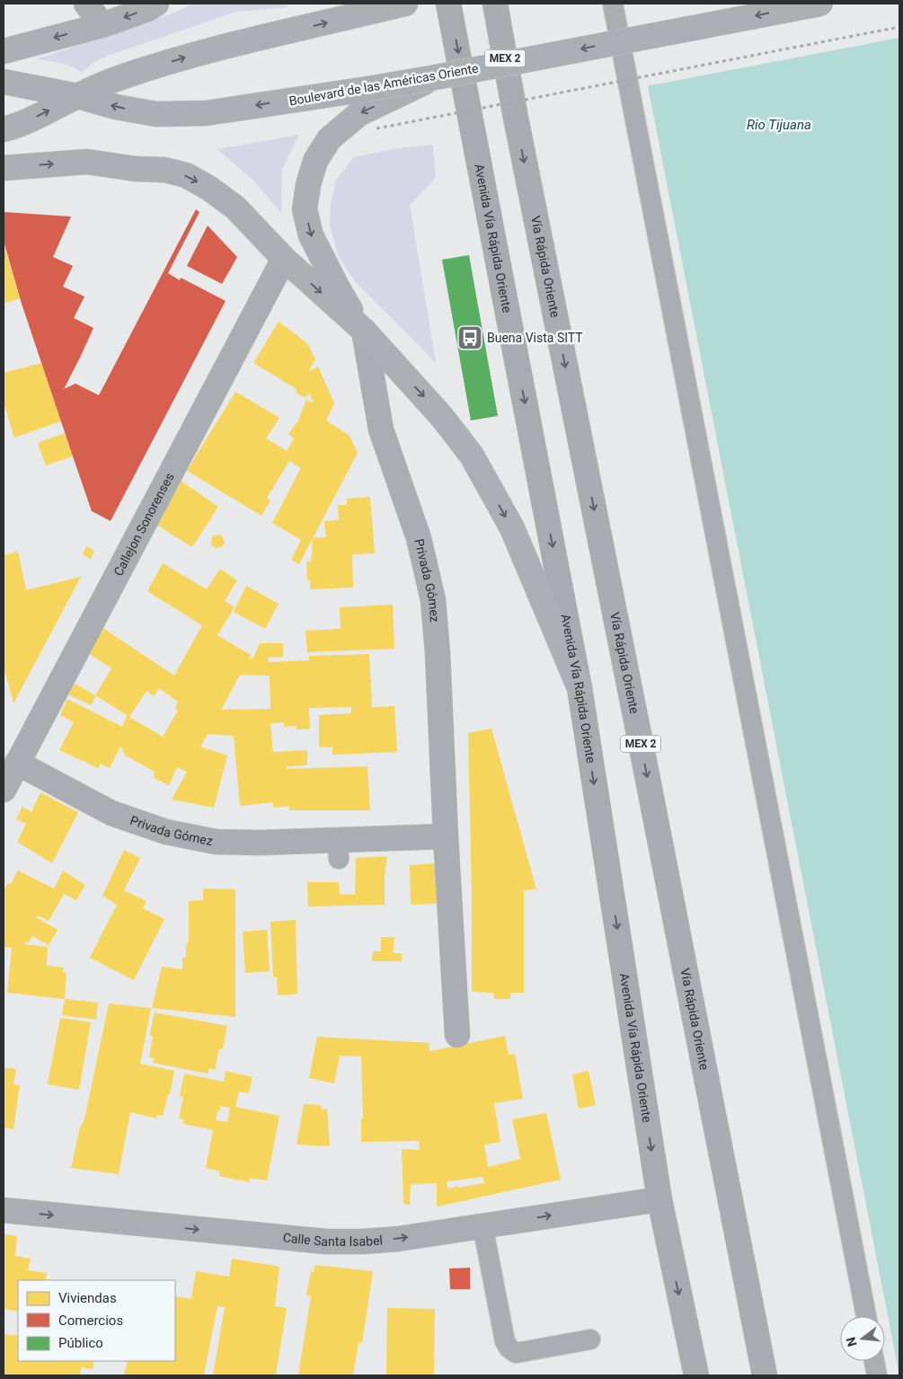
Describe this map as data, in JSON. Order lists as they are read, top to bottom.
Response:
{
  "streets": {
    "highway": ["MEX 2", "Vía Rápida Oriente"],
    "main road": ["Boulevard de las Américas Oriente", "Avenida Vía Rápida Oriente"],
    "street": ["Callejon Sonorenses", "Privada Gómez", "Calle Santa Isabel"]
  },
  "crossings": [
    ["Avenida Vía Rápida Oriente", "Calle Santa Isabel"],
    ["Callejon Sonorenses", "Privada Gómez"]
  ],
  "one_way": ["Vía Rápida Oriente", "Calle Santa Isabel"],
  "water": ["Rio Tijuana"],
  "places": {
    "bus stop": ["Buena Vista SITT"]
  },
  "legend": ["Viviendas", "Comercios", "Público"],
  "north": "left"
}
